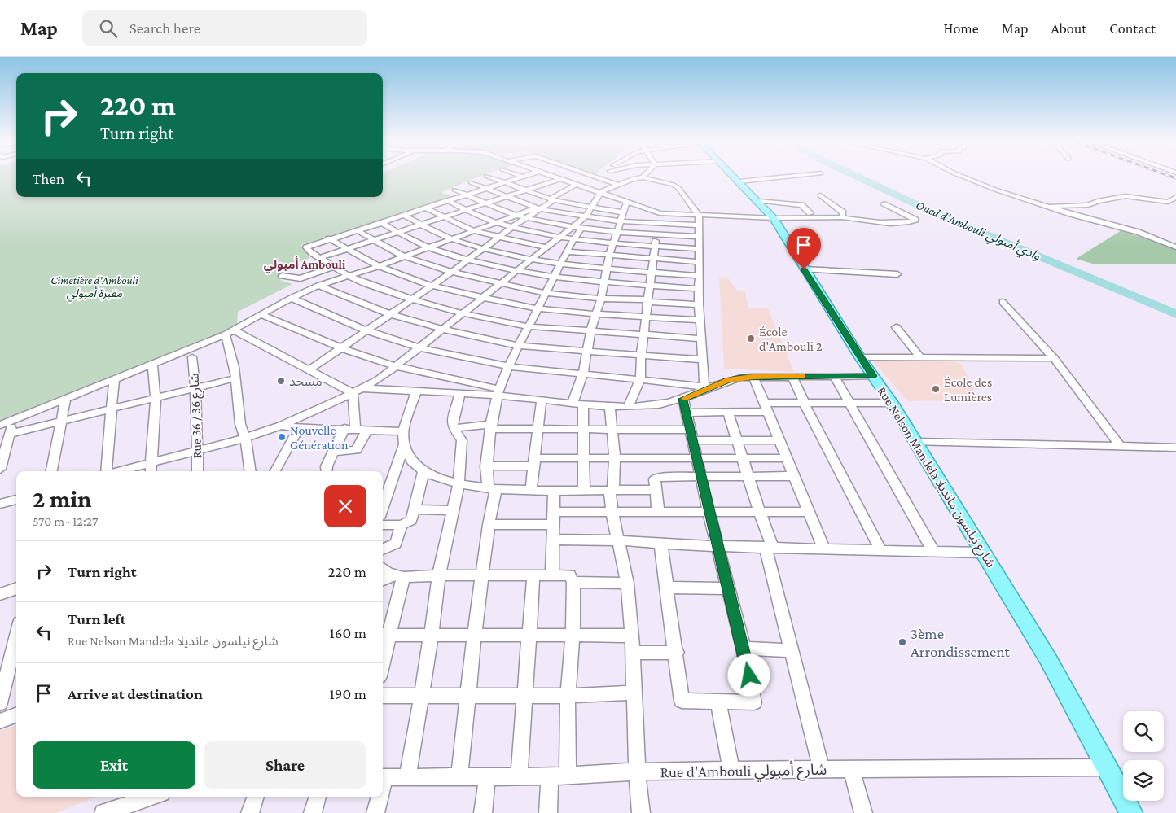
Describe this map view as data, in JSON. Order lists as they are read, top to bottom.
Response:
{
  "streets": {
    "main road": ["Rue Nelson Mandela شارع نيلسون مانديلا"],
    "street": ["Rue 36 / شارع 36", "Rue d'Ambouli شارع أمبولي"]
  },
  "crossings": [
    ["Rue Nelson Mandela شارع نيلسون مانديلا", "Rue d'Ambouli شارع أمبولي"]
  ],
  "districts": ["أمبولي Ambouli"],
  "water": ["Oued d'Ambouli وادي أمبولي"],
  "parks": ["Cimetière d'Ambouli مقبرة أمبولي"],
  "places": [
    "École d'Ambouli 2",
    "مسجد",
    "École des Lumières",
    "Nouvelle Génération",
    "3ème Arrondissement"
  ],
  "page": {
    "header": "Map",
    "search": "Search here",
    "nav": [
      "Home",
      "Map",
      "About",
      "Contact"
    ],
    "turn": ["220 m", "Turn right"],
    "then": "Then",
    "heading": ["2 min", "570 m · 12:27"],
    "list": [
      {
        "name": "Turn right",
        "value": "220 m"
      },
      {
        "name": "Turn left",
        "note": "Rue Nelson Mandela شارع نيلسون مانديلا",
        "value": "160 m"
      },
      {
        "name": "Arrive at destination",
        "value": "190 m"
      }
    ],
    "buttons": ["Exit", "Share"]
  }
}
